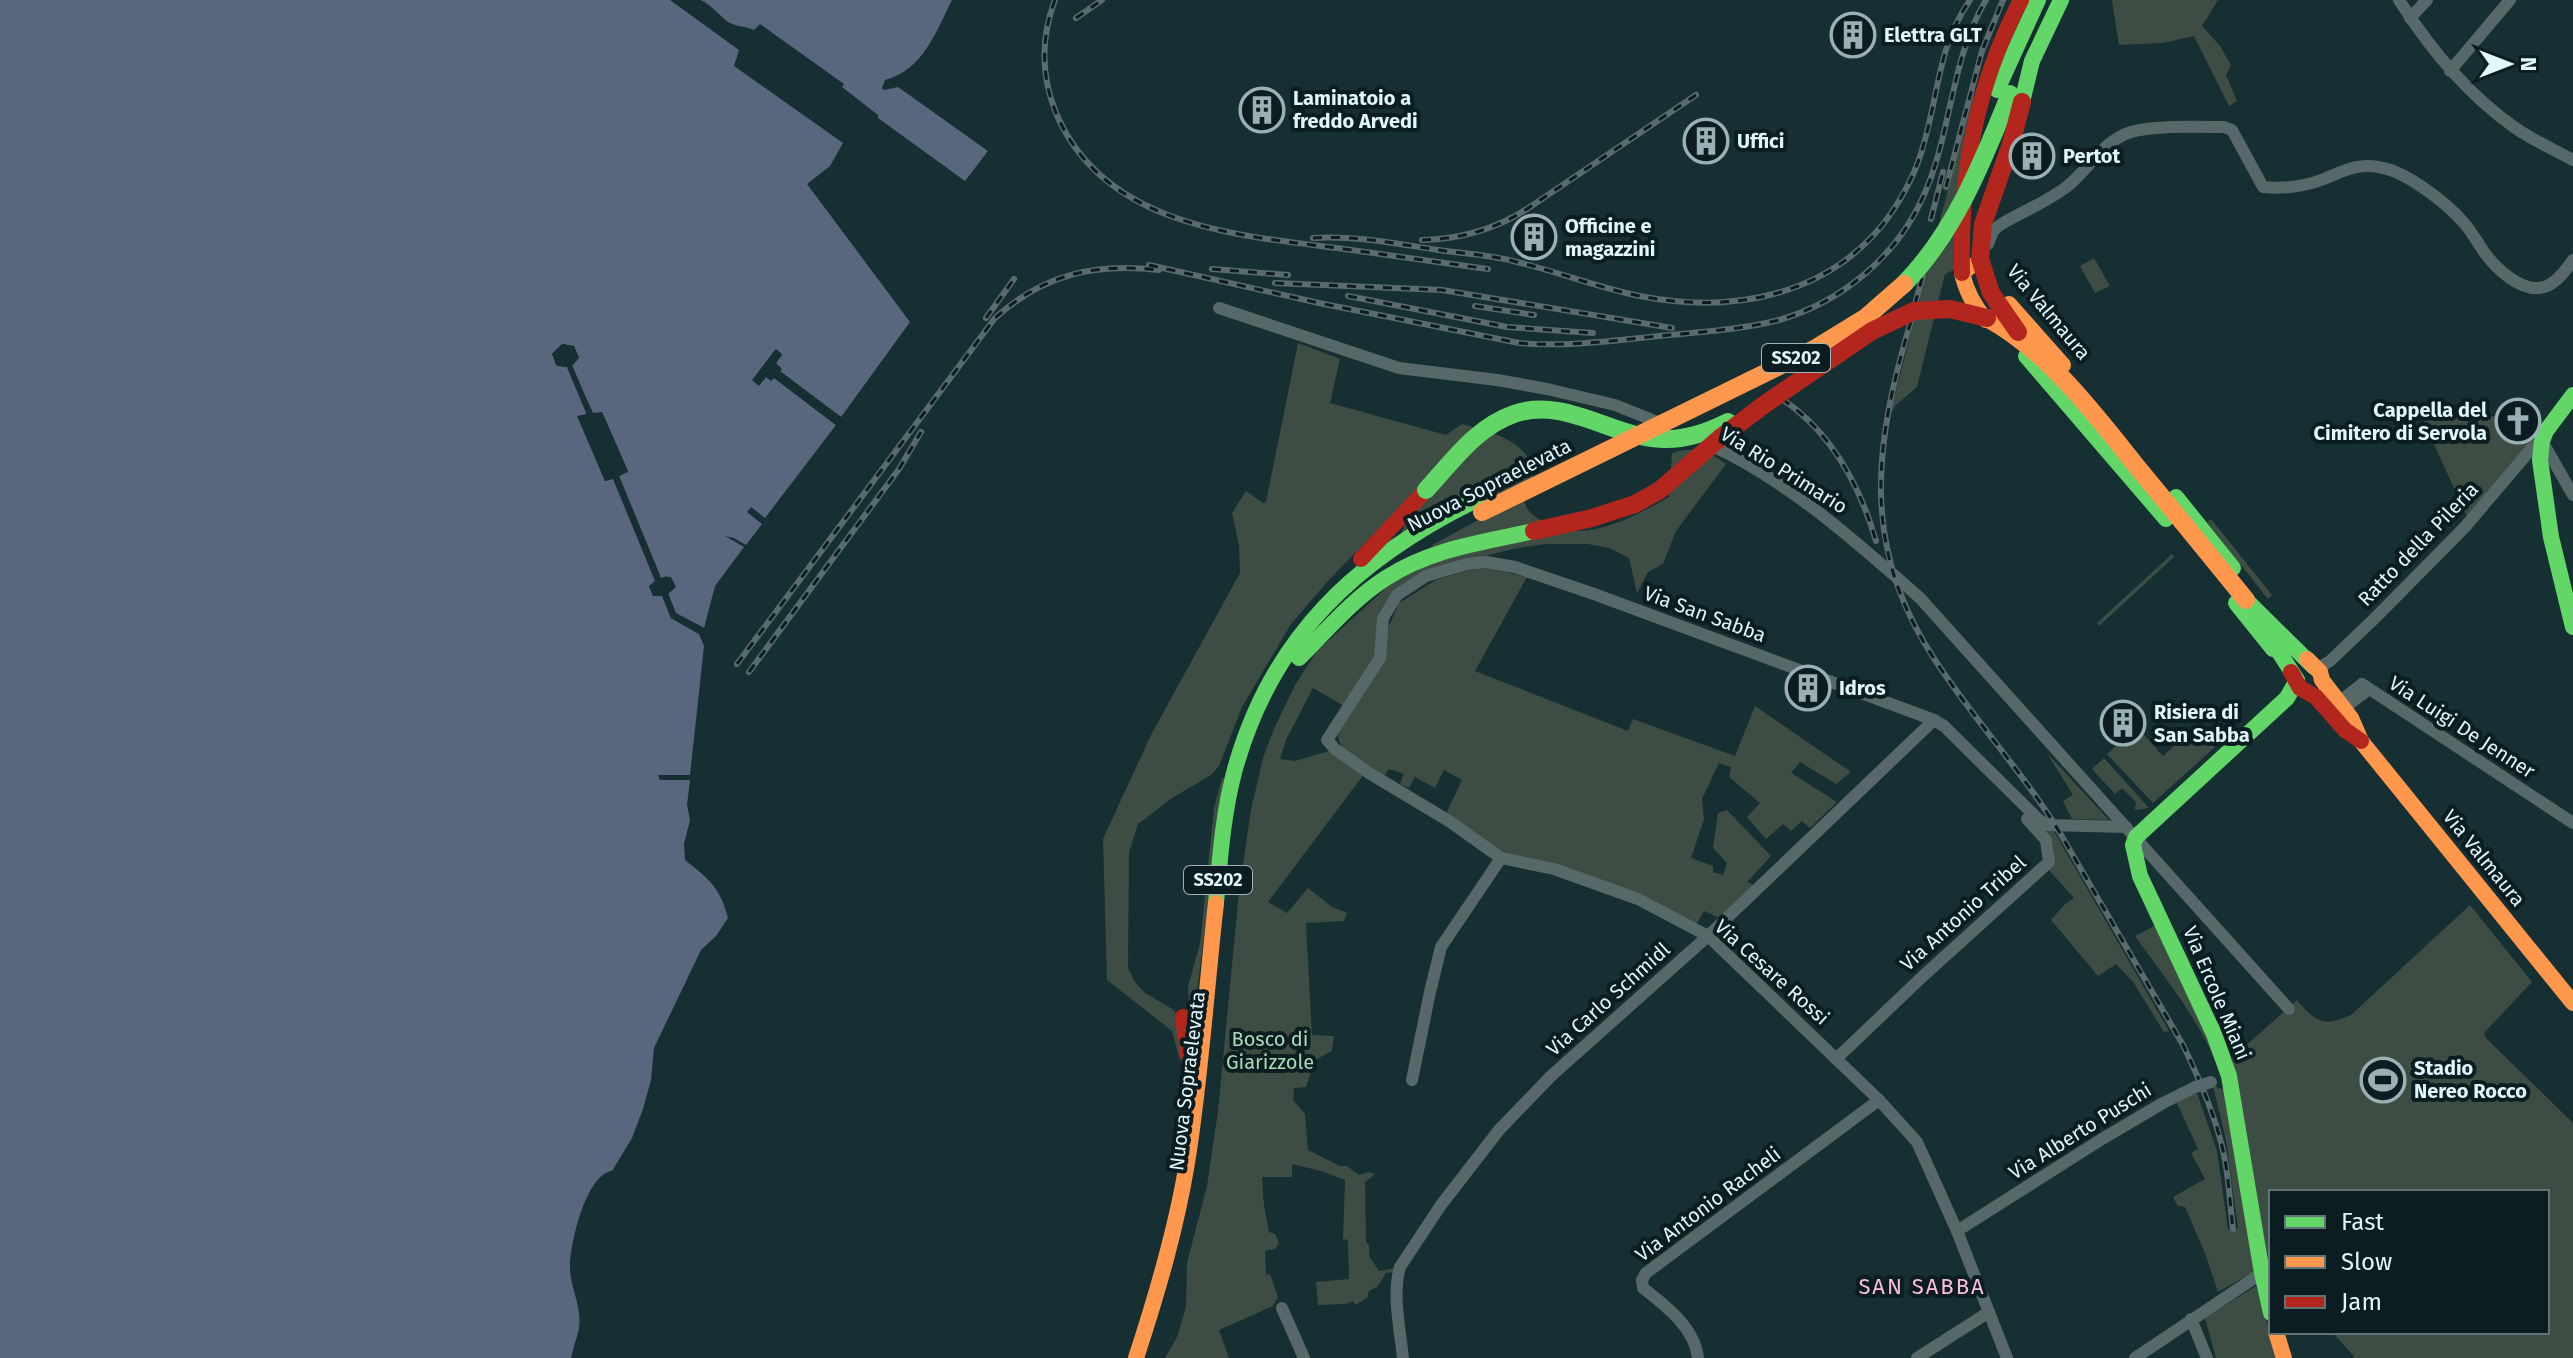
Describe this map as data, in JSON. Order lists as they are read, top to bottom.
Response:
{
  "streets": {
    "main road": [
      "Via Valmaura",
      "SS202",
      "Nuova Sopraelevata",
      "Via Ercole Miani"
    ],
    "street": [
      "Via Rio Primario",
      "Ratto della Pileria",
      "Via San Sabba",
      "Via Luigi De Jenner",
      "Via Antonio Tribel",
      "Via Cesare Rossi",
      "Via Carlo Schmidl",
      "Via Alberto Puschi",
      "Via Antonio Racheli"
    ]
  },
  "crossings": [
    ["Via Valmaura", "Ratto della Pileria"],
    ["Via Valmaura", "Via Luigi De Jenner"],
    ["Via Rio Primario", "Via San Sabba"],
    ["Via Rio Primario", "Via Ercole Miani"],
    ["Via San Sabba", "Via Antonio Tribel"],
    ["Via San Sabba", "Via Cesare Rossi"],
    ["Via San Sabba", "Via Ercole Miani"],
    ["Via San Sabba", "Via Carlo Schmidl"],
    ["Via Antonio Tribel", "Via Cesare Rossi"],
    ["Via Cesare Rossi", "Via Carlo Schmidl"],
    ["Via Cesare Rossi", "Via Alberto Puschi"],
    ["Via Cesare Rossi", "Via Antonio Racheli"],
    ["Via Ercole Miani", "Via Alberto Puschi"]
  ],
  "districts": ["SAN SABBA"],
  "parks": ["Bosco di Giarizzole"],
  "places": {
    "building": [
      "Elettra GLT",
      "Laminatoio a freddo Arvedi",
      "Uffici",
      "Pertot",
      "Officine e magazzini",
      "Idros",
      "Risiera di San Sabba"
    ],
    "church": ["Cappella del Cimitero di Servola"],
    "sports": ["Stadio Nereo Rocco"]
  },
  "legend": ["Fast", "Slow", "Jam"],
  "north": "right"
}
